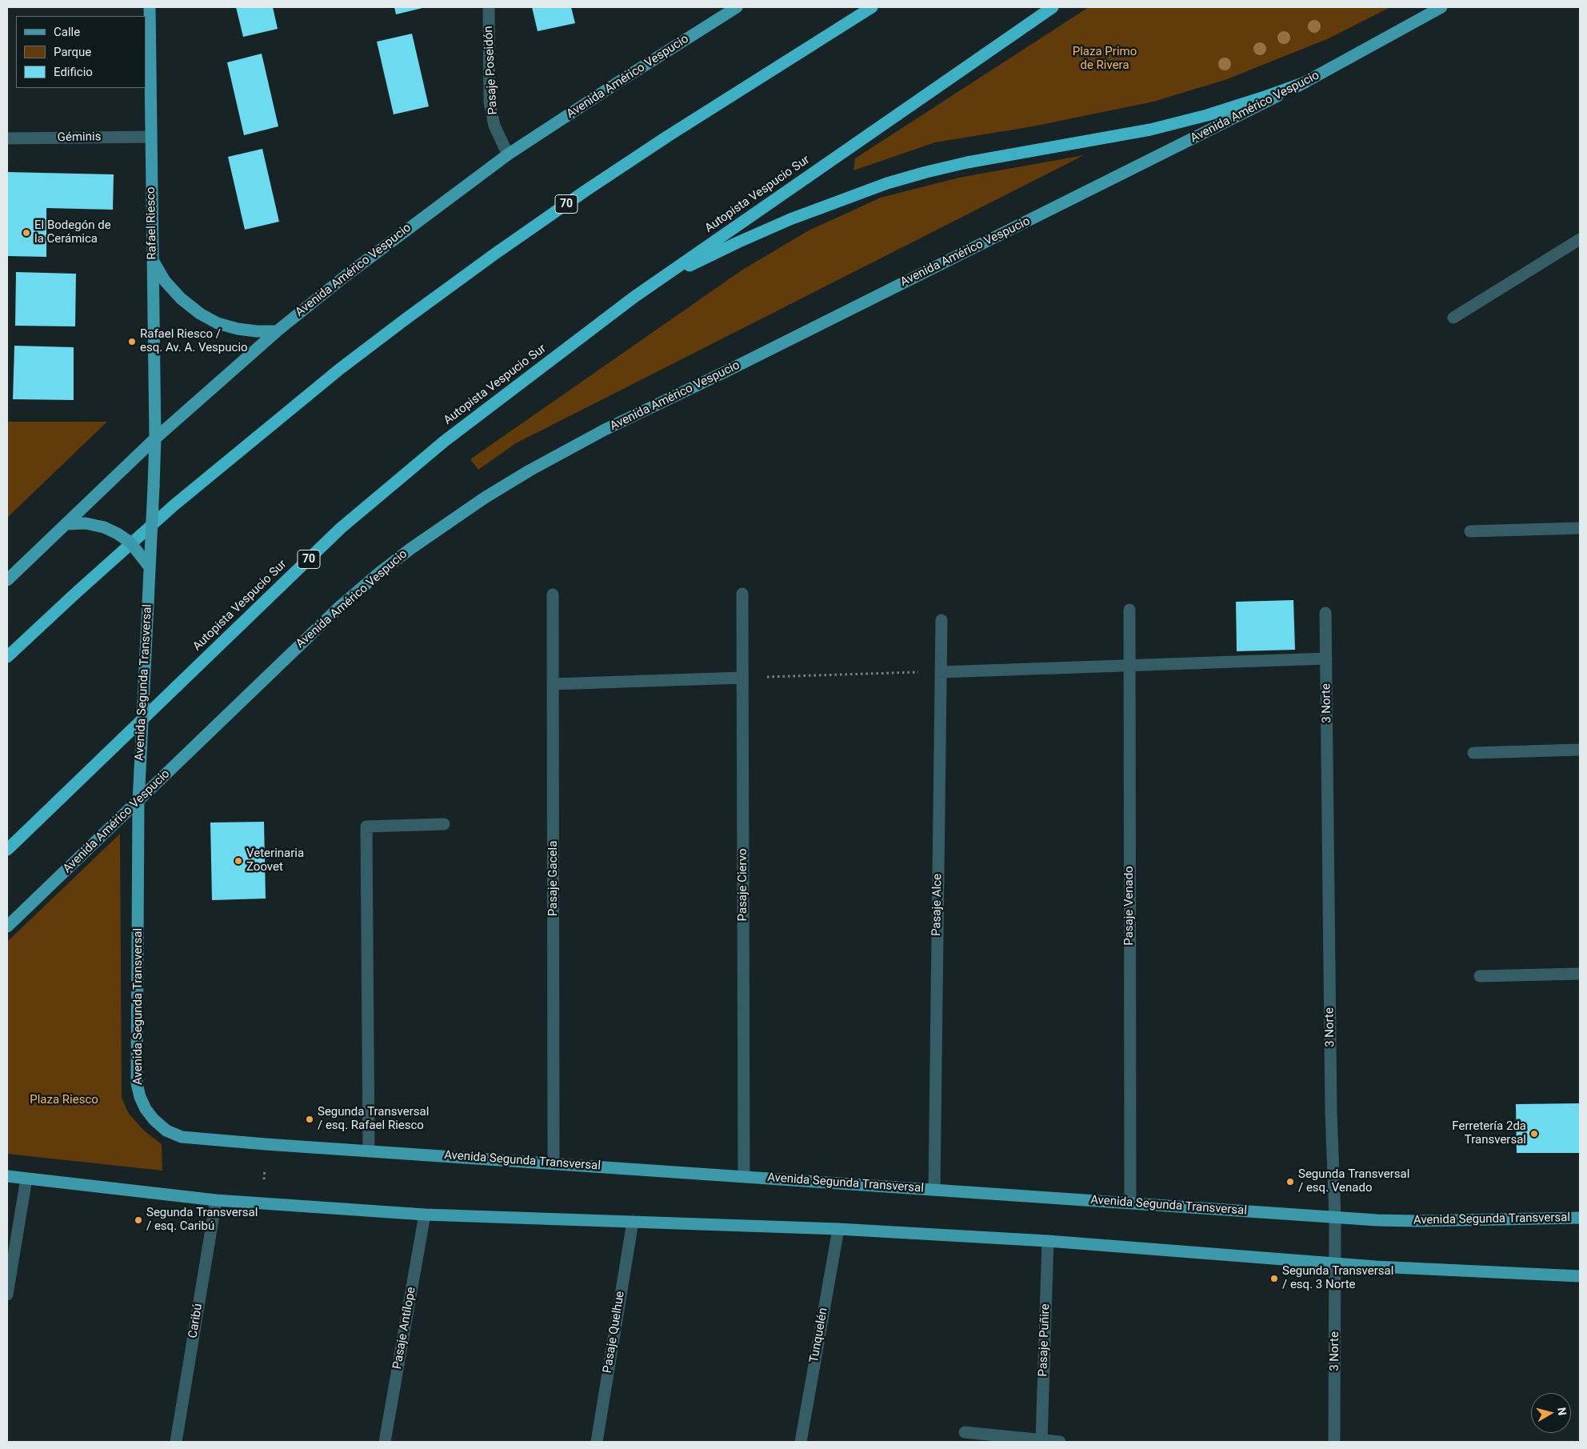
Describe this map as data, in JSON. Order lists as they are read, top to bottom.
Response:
{
  "streets": {
    "highway": ["Autopista Vespucio Sur", "70"],
    "main road": ["Avenida Américo Vespucio", "Rafael Riesco", "Avenida Segunda Transversal"],
    "street": [
      "Pasaje Poseidón",
      "Géminis",
      "3 Norte",
      "Pasaje Gacela",
      "Pasaje Ciervo",
      "Pasaje Alce",
      "Pasaje Venado",
      "Caribú",
      "Pasaje Antílope",
      "Pasaje Quelhue",
      "Tunquelén",
      "Pasaje Puñire"
    ]
  },
  "crossings": [
    ["Pasaje Poseidón", "Avenida Américo Vespucio"],
    ["Avenida Américo Vespucio", "Rafael Riesco"],
    ["Avenida Américo Vespucio", "Avenida Segunda Transversal"],
    ["Géminis", "Rafael Riesco"],
    ["Rafael Riesco", "Avenida Segunda Transversal"],
    ["Avenida Segunda Transversal", "3 Norte"],
    ["Avenida Segunda Transversal", "Pasaje Gacela"],
    ["Avenida Segunda Transversal", "Pasaje Ciervo"],
    ["Avenida Segunda Transversal", "Pasaje Alce"],
    ["Avenida Segunda Transversal", "Pasaje Venado"]
  ],
  "parks": ["Plaza Primo de Rivera", "Plaza Riesco"],
  "places": [
    "El Bodegón de la Cerámica",
    "Rafael Riesco / esq. Av. A. Vespucio",
    "Veterinaria Zoovet",
    "Segunda Transversal / esq. Rafael Riesco",
    "Ferretería 2da Transversal",
    "Segunda Transversal / esq. Venado",
    "Segunda Transversal / esq. Caribú",
    "Segunda Transversal / esq. 3 Norte"
  ],
  "legend": ["Calle", "Parque", "Edificio"],
  "north": "right"
}
